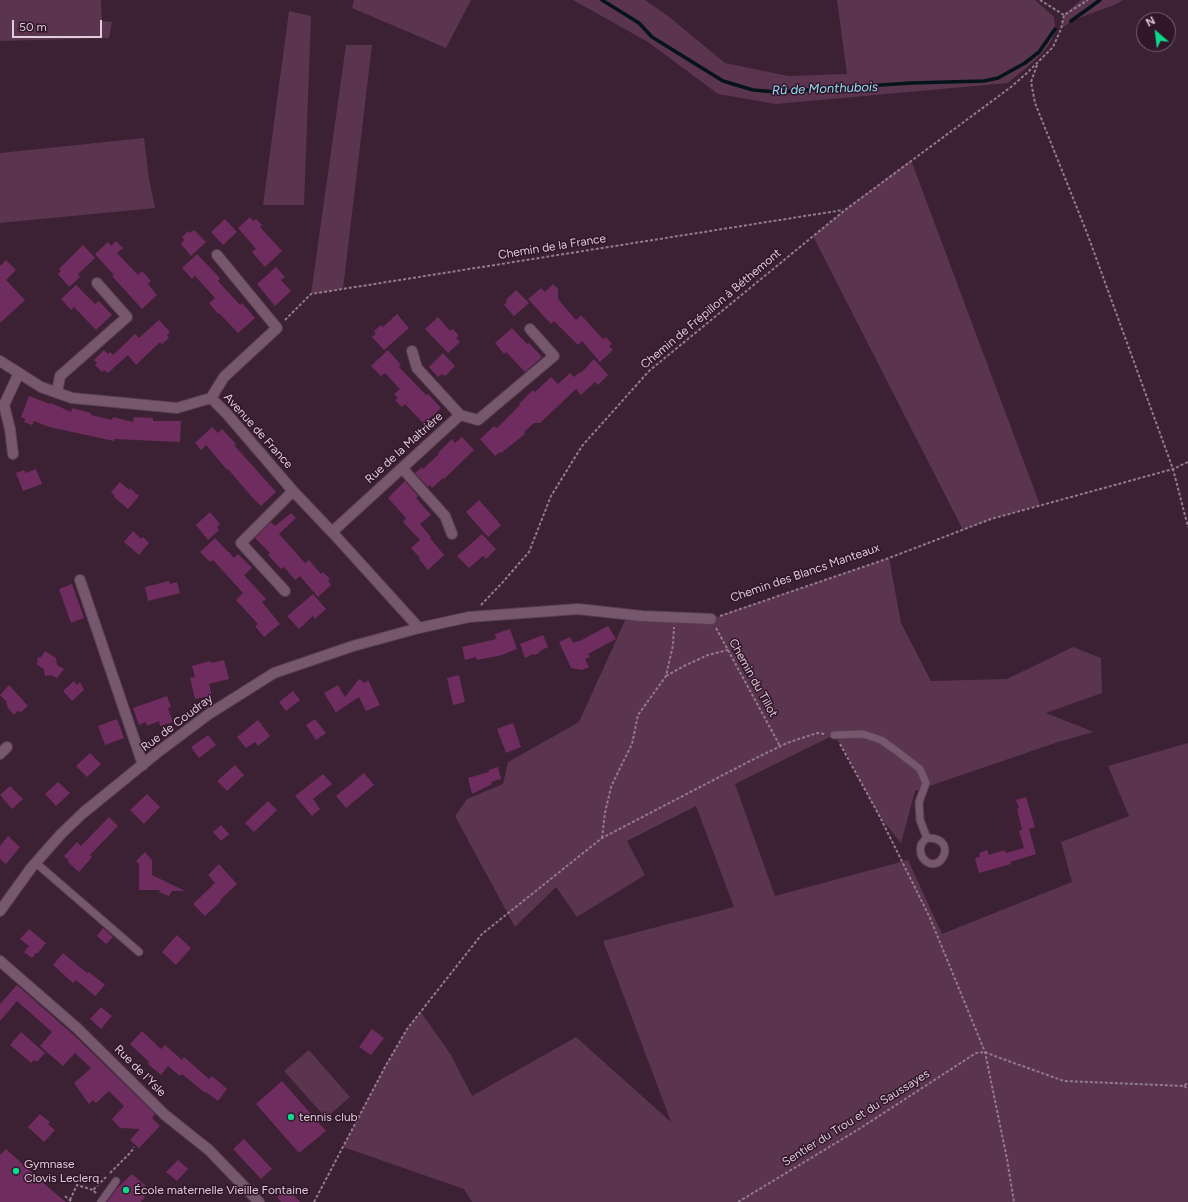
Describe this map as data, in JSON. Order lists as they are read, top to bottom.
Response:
{
  "streets": {
    "street": [
      "Avenue de France",
      "Rue de la Maltrière",
      "Rue de Coudray",
      "Rue de l'Ysle"
    ],
    "path": [
      "Chemin de la France",
      "Chemin de Frépillon à Béthemont",
      "Chemin des Blancs Manteaux",
      "Chemin du Tillot",
      "Sentier du Trou et du Saussayes"
    ]
  },
  "crossings": [
    ["Chemin de la France", "Chemin de Frépillon à Béthemont"],
    ["Avenue de France", "Rue de la Maltrière"],
    ["Avenue de France", "Rue de Coudray"],
    ["Chemin des Blancs Manteaux", "Chemin du Tillot"]
  ],
  "water": ["Rû de Monthubois"],
  "places": ["tennis club", "Gymnase Clovis Leclerq", "École maternelle Vieille Fontaine"],
  "scale_bar": "50 m",
  "north": "top left"
}
